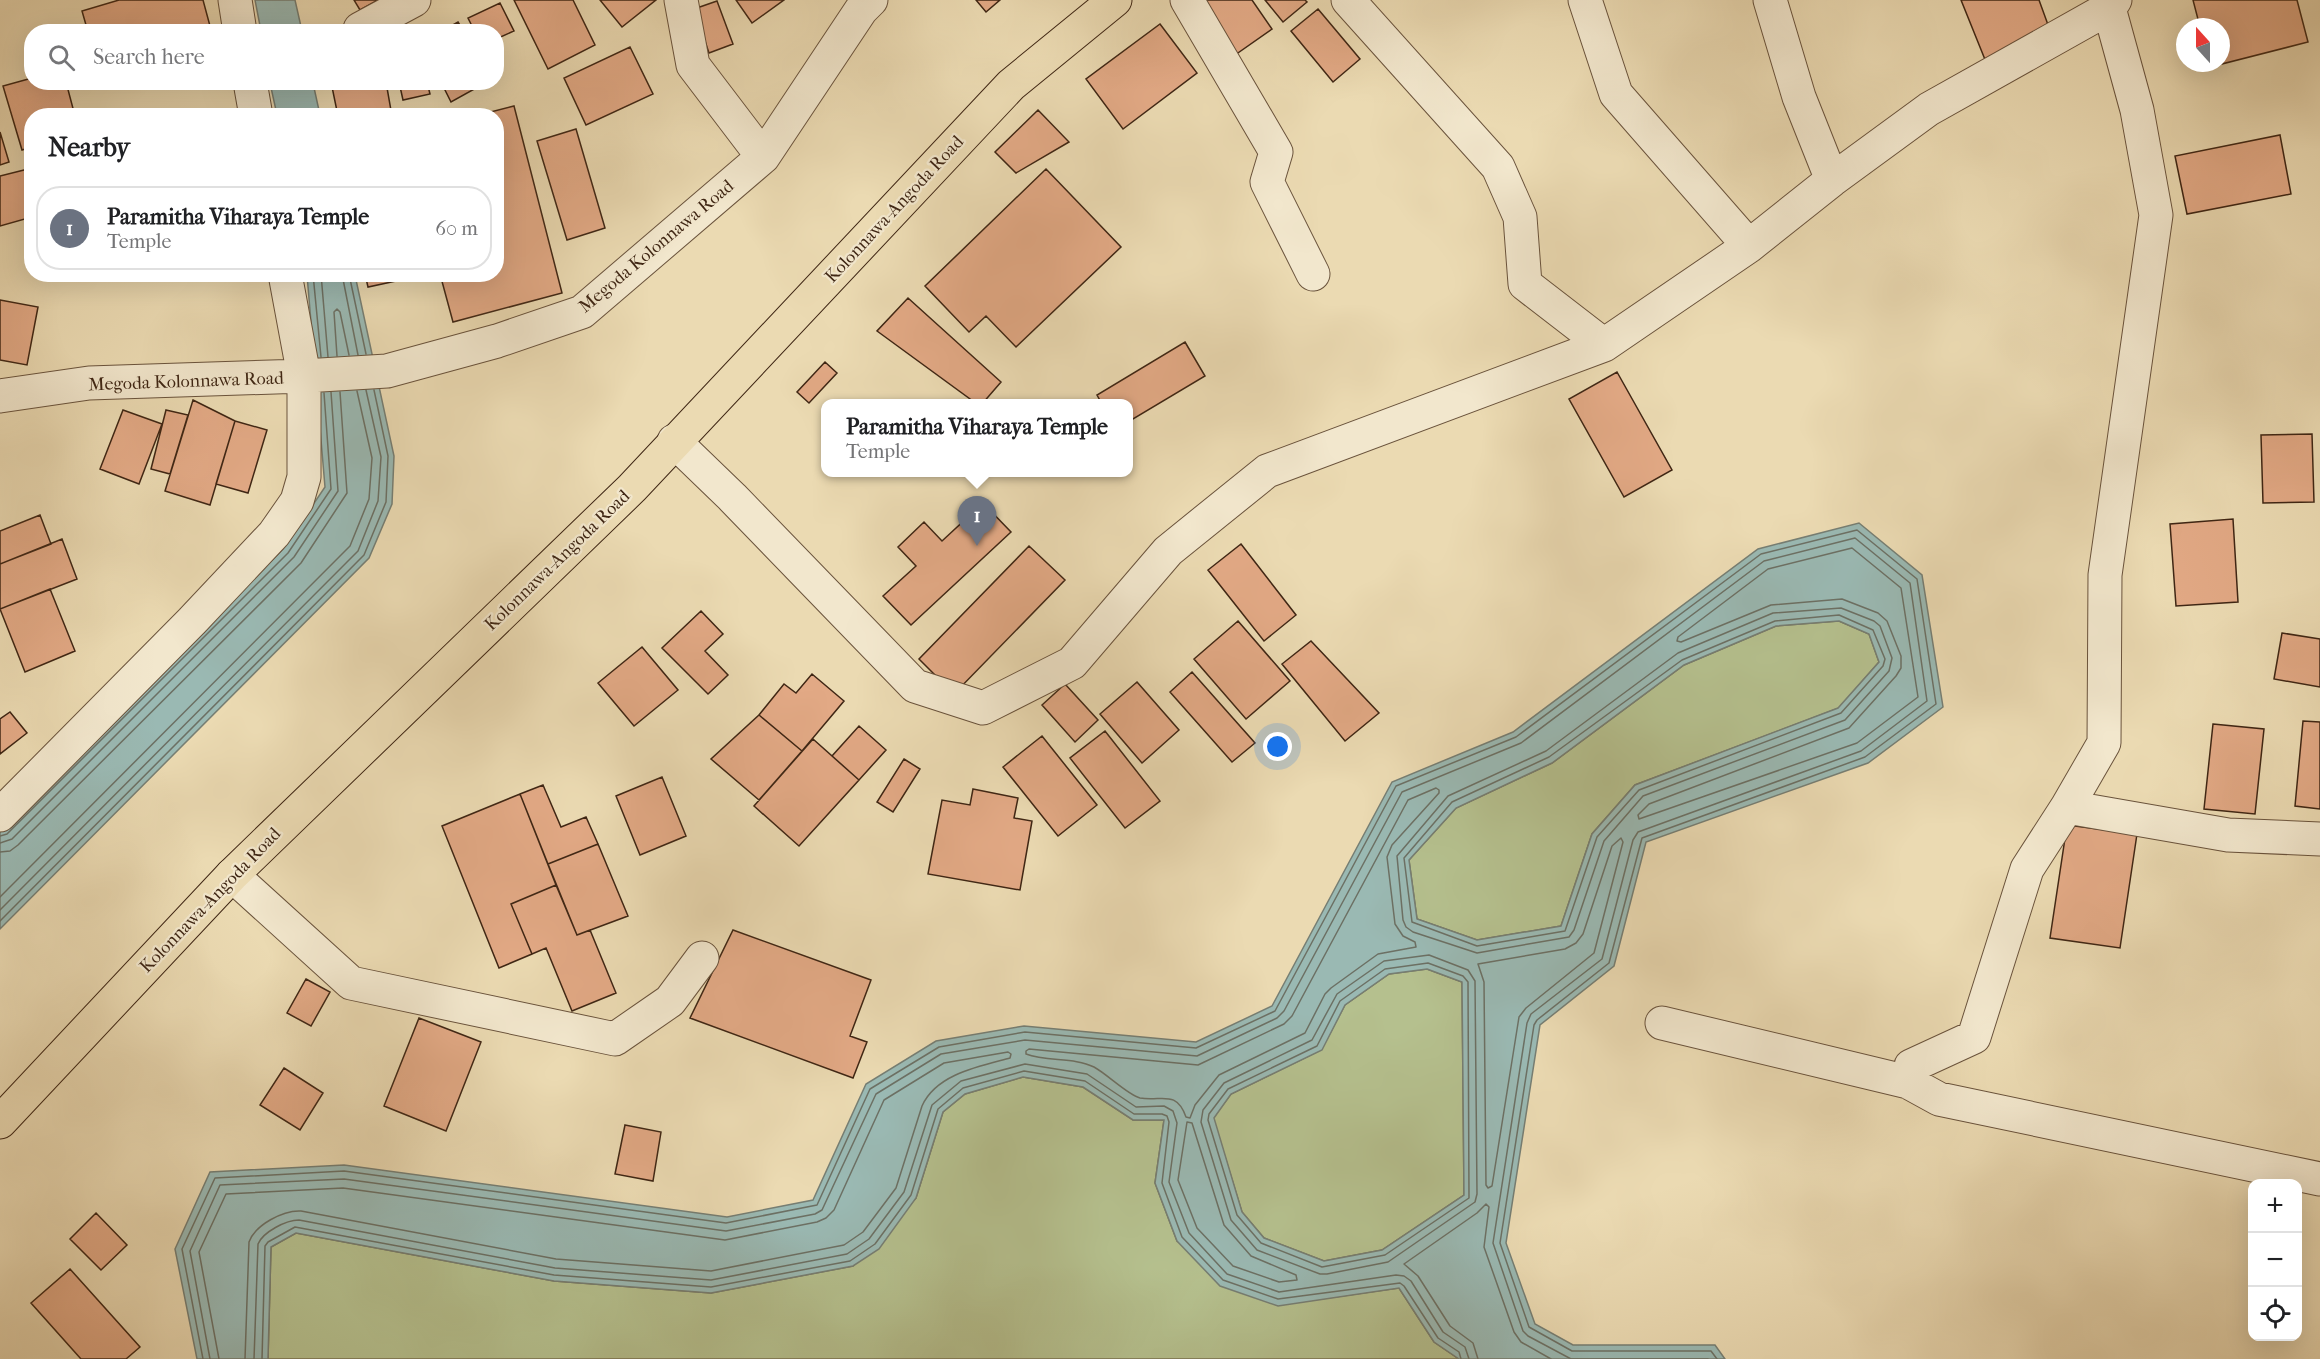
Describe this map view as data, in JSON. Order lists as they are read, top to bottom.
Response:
{
  "streets": {
    "main road": ["Kolonnawa-Angoda Road"],
    "street": ["Megoda Kolonnawa Road"]
  },
  "north": "top",
  "page": {
    "search": "Search here",
    "heading": "Nearby",
    "list": [
      {
        "mark": "1",
        "name": "Paramitha Viharaya Temple",
        "note": "Temple",
        "value": "60 m"
      }
    ],
    "popup": ["Paramitha Viharaya Temple", "Temple"],
    "pins": "1",
    "map_buttons": ["+", "−"]
  }
}
